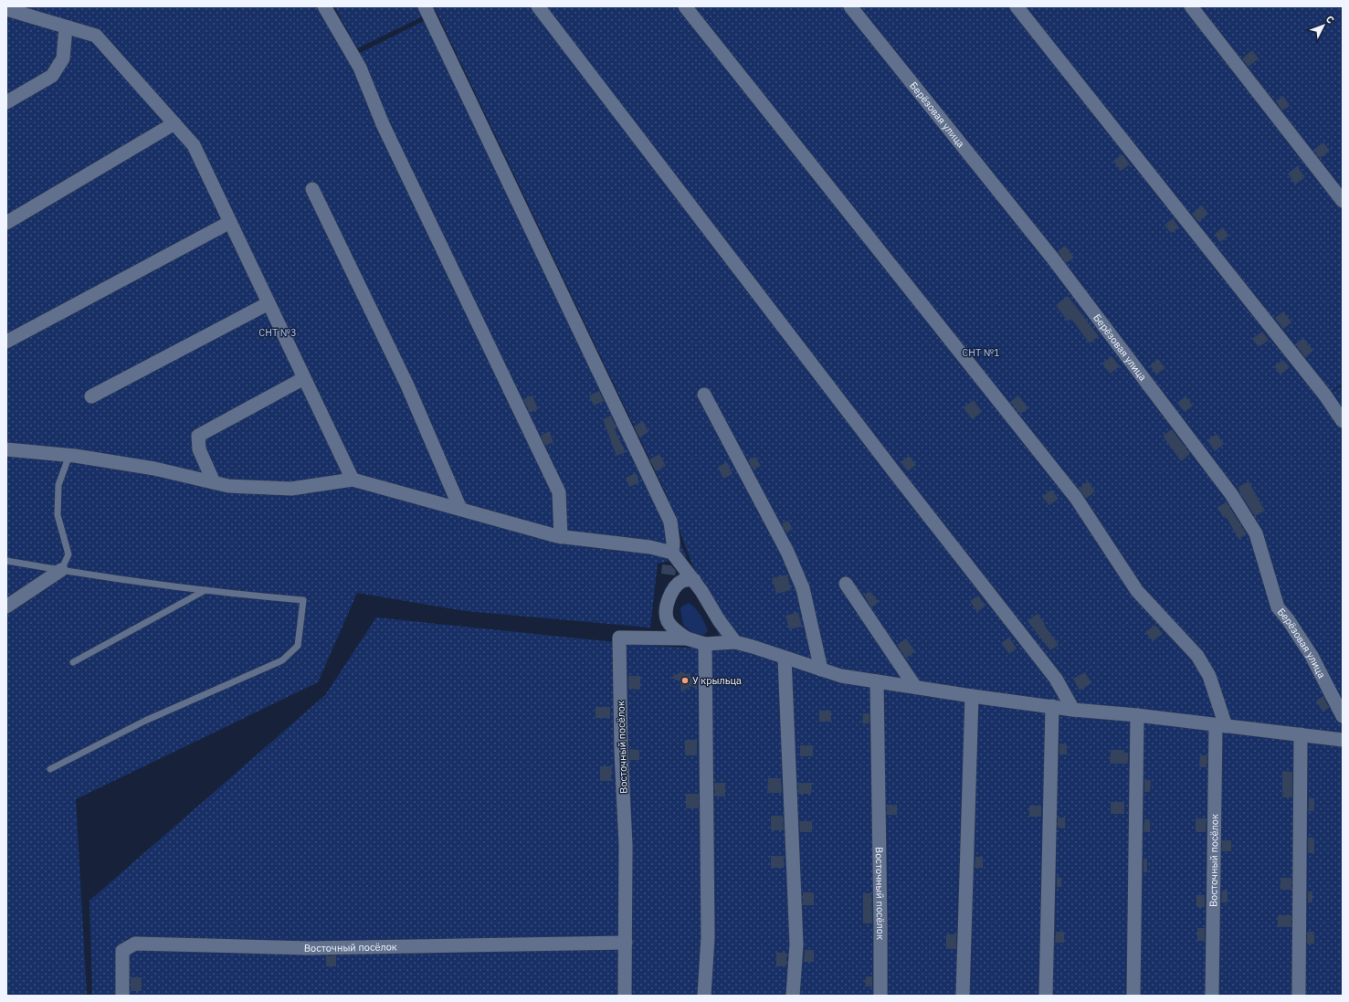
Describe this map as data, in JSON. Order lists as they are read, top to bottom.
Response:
{
  "streets": {
    "street": ["Берёзовая улица", "Восточный посёлок"]
  },
  "parks": ["СНТ №3", "СНТ №1"],
  "places": ["У крыльца"],
  "north": "top right"
}
